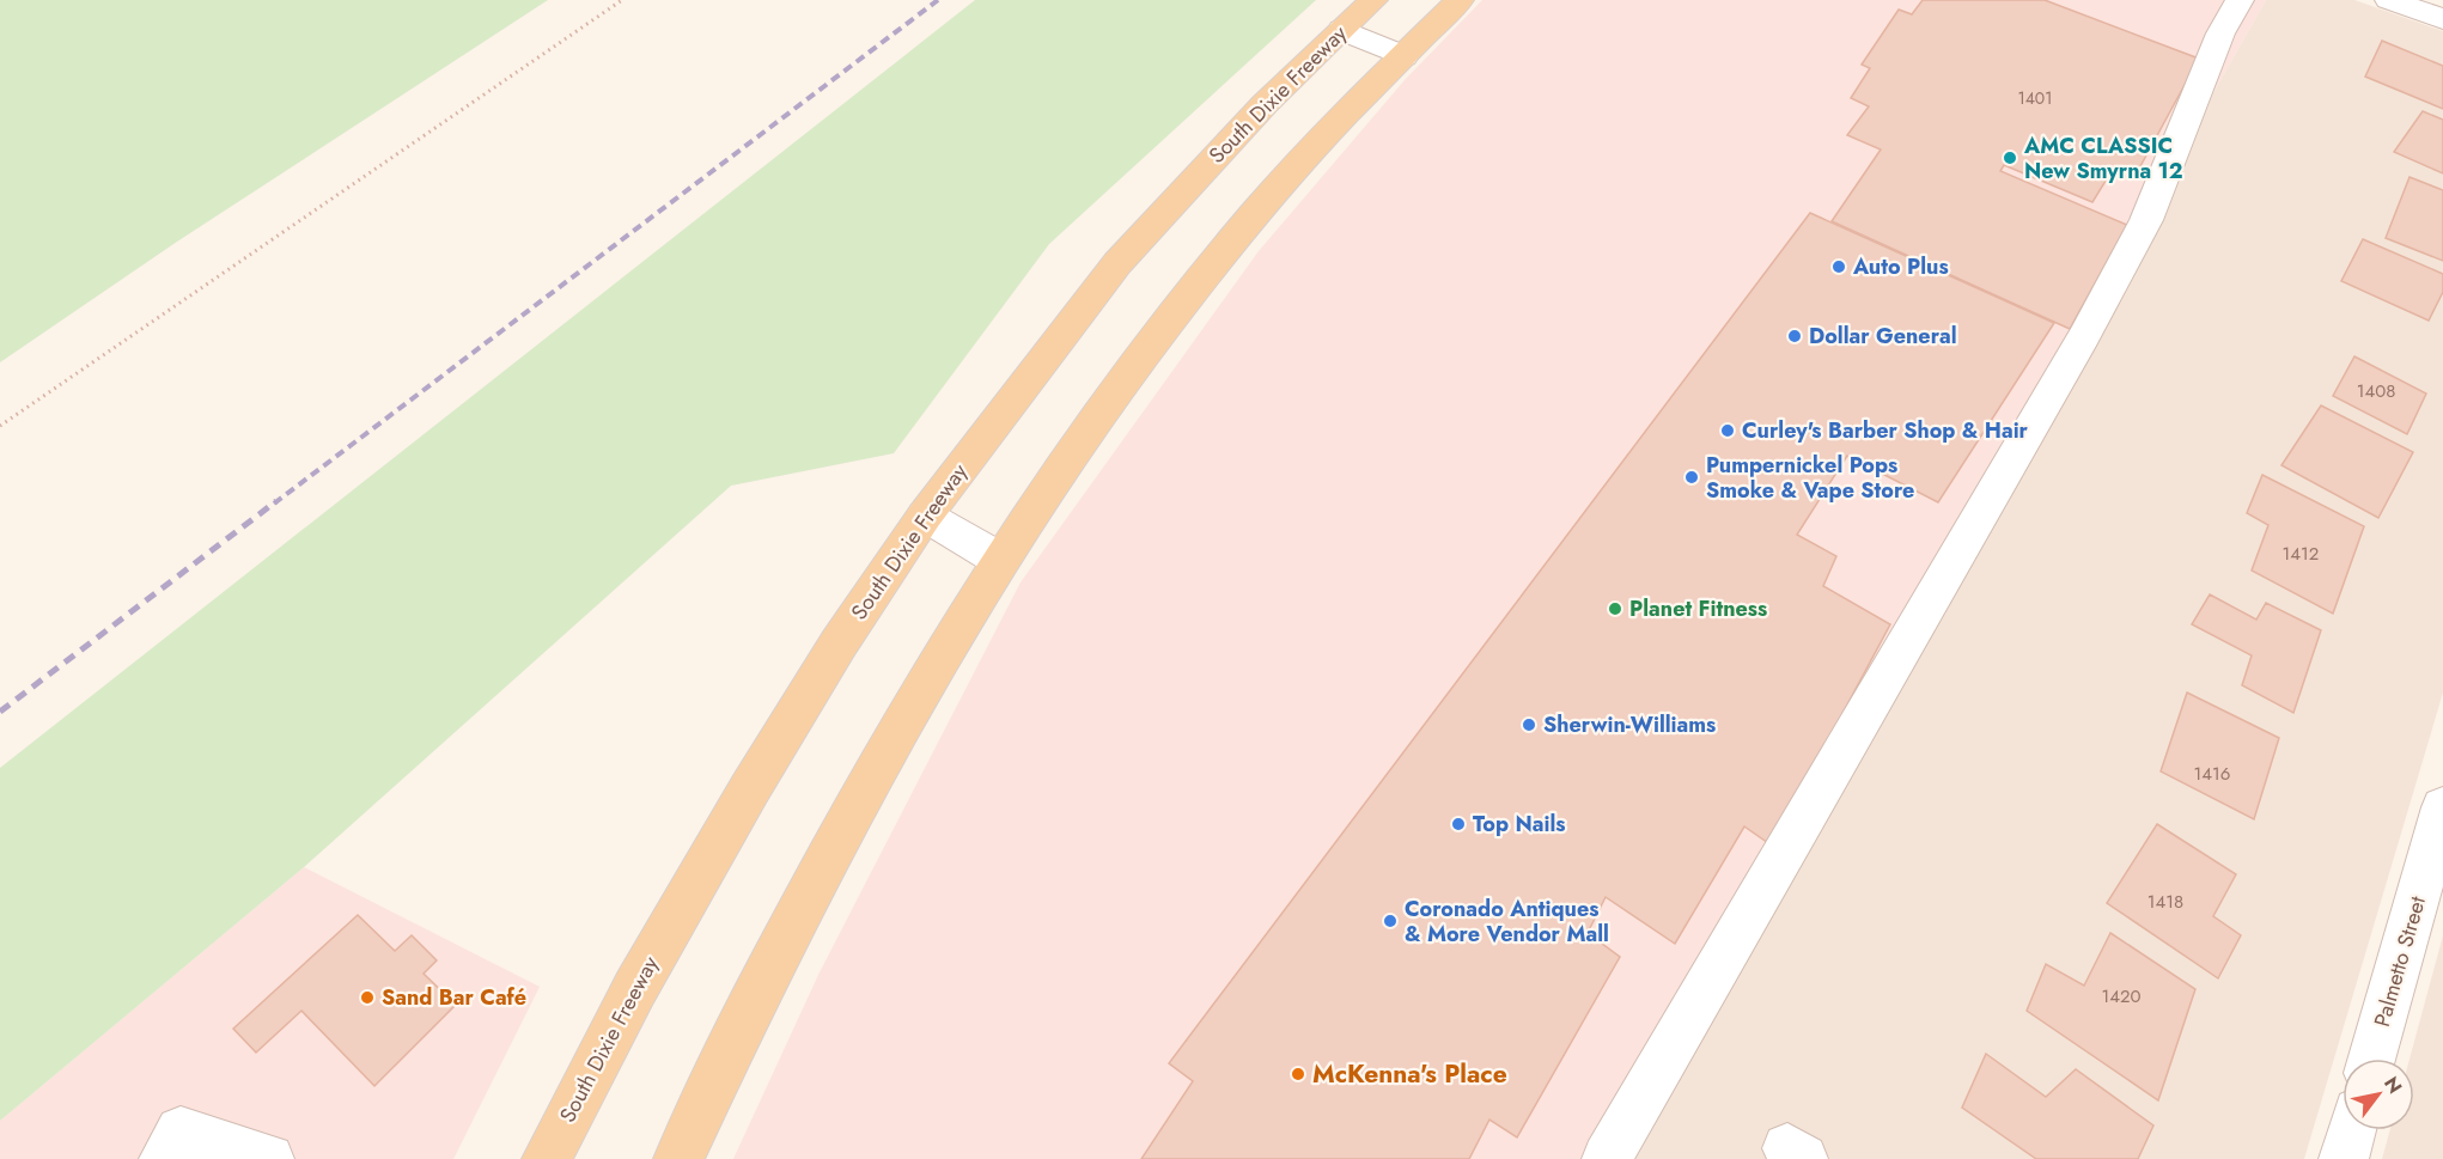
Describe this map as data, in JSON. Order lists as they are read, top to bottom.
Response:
{
  "streets": {
    "main road": ["South Dixie Freeway"],
    "street": ["Palmetto Street"]
  },
  "places": [
    "AMC CLASSIC New Smyrna 12",
    "Auto Plus",
    "Dollar General",
    "Curley's Barber Shop & Hair",
    "Pumpernickel Pops Smoke & Vape Store",
    "Planet Fitness",
    "Sherwin-Williams",
    "Top Nails",
    "Coronado Antiques & More Vendor Mall",
    "Sand Bar Café",
    "McKenna's Place"
  ],
  "house_numbers": [
    "1401",
    "1408",
    "1412",
    "1416",
    "1418",
    "1420"
  ],
  "north": "top right"
}
